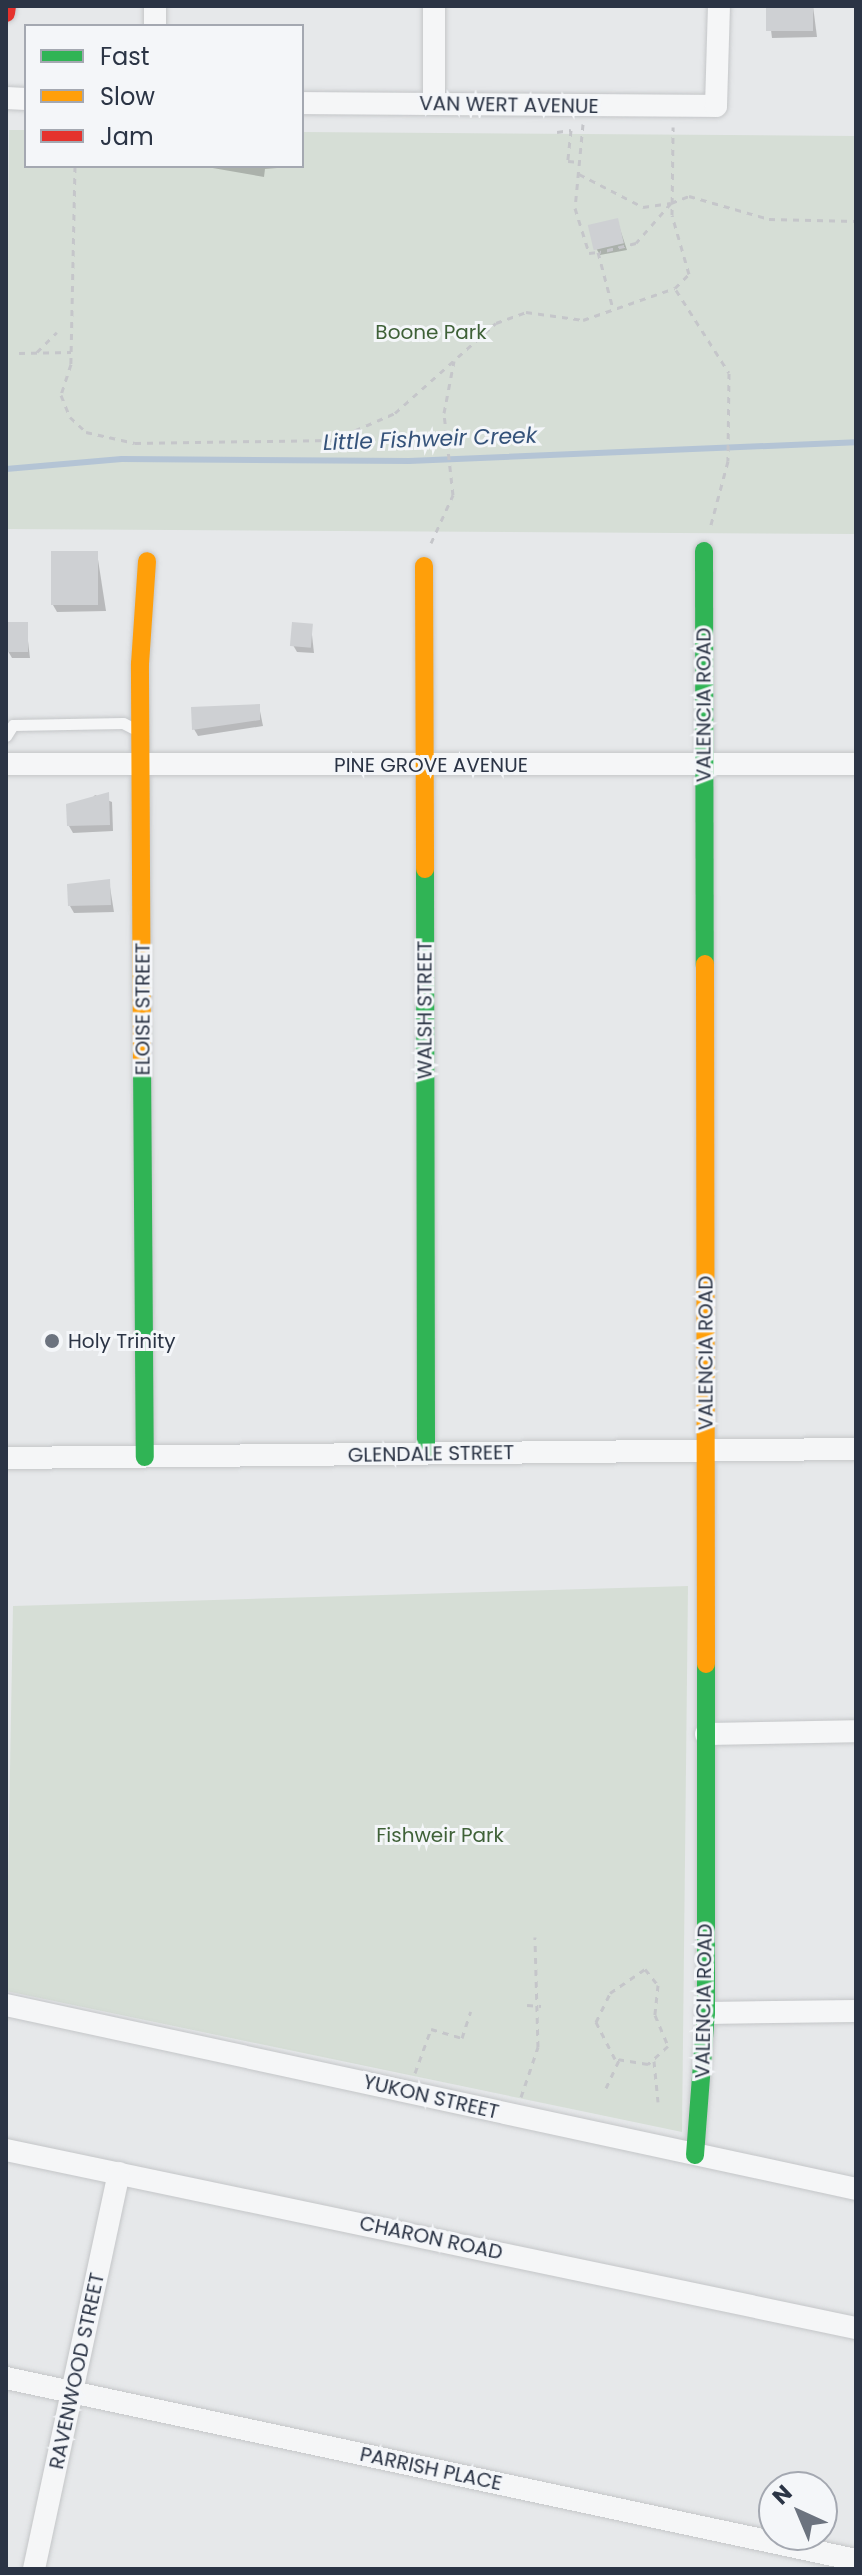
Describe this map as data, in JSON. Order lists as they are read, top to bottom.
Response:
{
  "streets": {
    "street": [
      "VAN WERT AVENUE",
      "VALENCIA ROAD",
      "PINE GROVE AVENUE",
      "ELOISE STREET",
      "WALSH STREET",
      "GLENDALE STREET",
      "YUKON STREET",
      "CHARON ROAD",
      "RAVENWOOD STREET",
      "PARRISH PLACE"
    ]
  },
  "crossings": [
    ["VALENCIA ROAD", "PINE GROVE AVENUE"],
    ["VALENCIA ROAD", "GLENDALE STREET"],
    ["VALENCIA ROAD", "YUKON STREET"],
    ["PINE GROVE AVENUE", "ELOISE STREET"],
    ["PINE GROVE AVENUE", "WALSH STREET"],
    ["ELOISE STREET", "GLENDALE STREET"],
    ["WALSH STREET", "GLENDALE STREET"],
    ["CHARON ROAD", "RAVENWOOD STREET"],
    ["RAVENWOOD STREET", "PARRISH PLACE"]
  ],
  "water": ["Little Fishweir Creek"],
  "parks": ["Boone Park", "Fishweir Park"],
  "places": ["Holy Trinity"],
  "legend": ["Fast", "Slow", "Jam"],
  "north": "top left"
}
